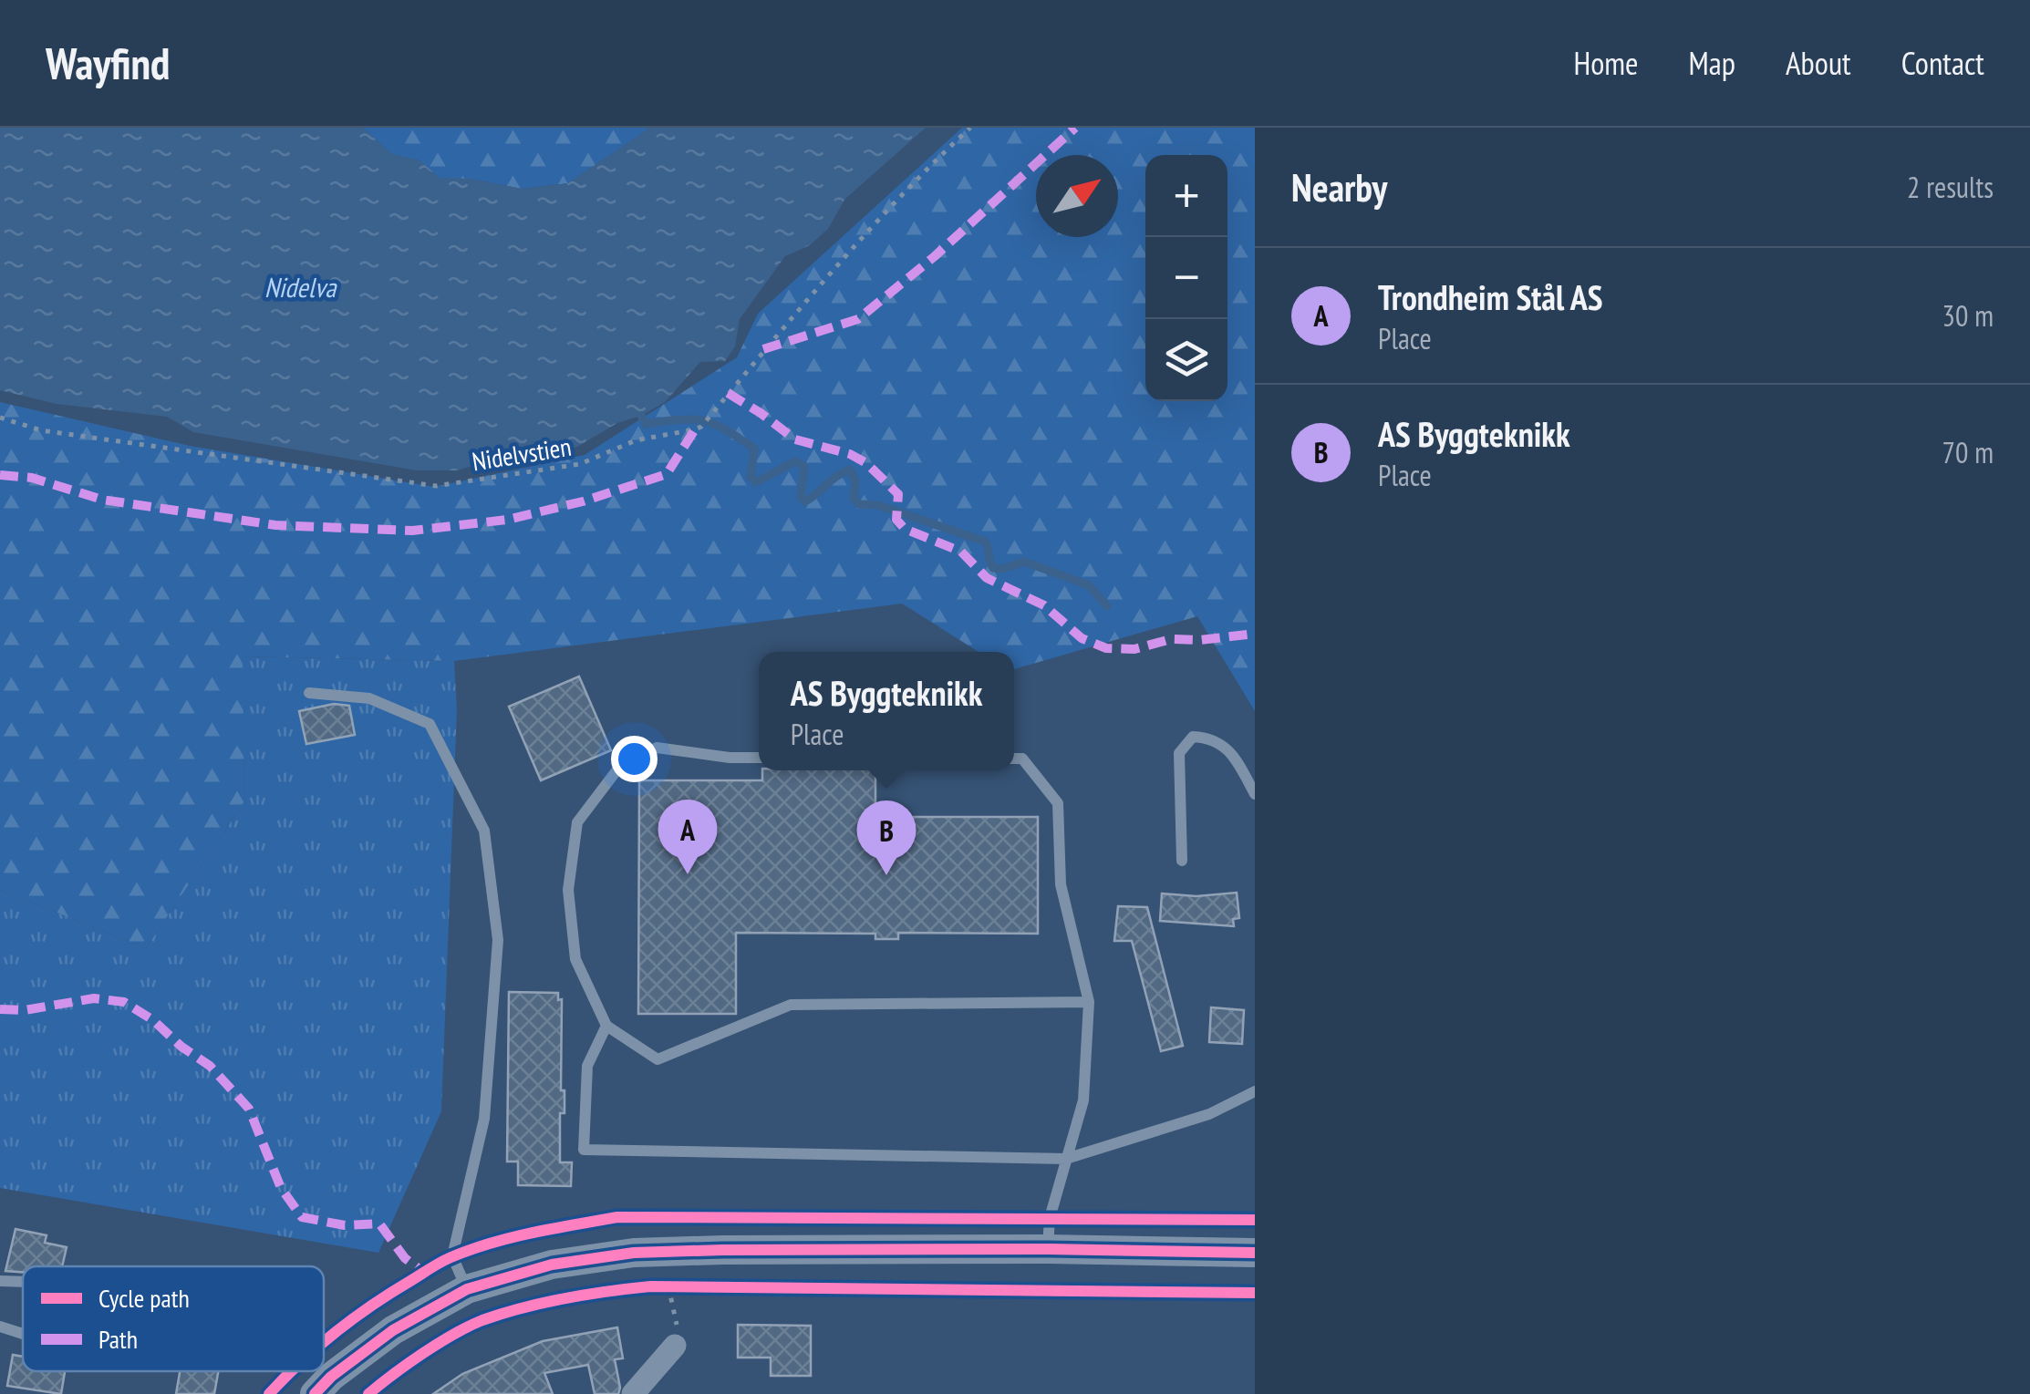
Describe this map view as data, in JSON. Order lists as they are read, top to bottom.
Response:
{
  "streets": {
    "path": ["Nidelvstien"]
  },
  "water": ["Nidelva"],
  "legend": ["Cycle path", "Path"],
  "north": "top right",
  "page": {
    "header": "Wayfind",
    "nav": [
      "Home",
      "Map",
      "About",
      "Contact"
    ],
    "heading": ["Nearby", "2 results"],
    "map_buttons": ["+", "−"],
    "list": [
      {
        "mark": "A",
        "name": "Trondheim Stål AS",
        "note": "Place",
        "value": "30 m"
      },
      {
        "mark": "B",
        "name": "AS Byggteknikk",
        "note": "Place",
        "value": "70 m"
      }
    ],
    "popup": ["AS Byggteknikk", "Place"],
    "pins": ["A", "B"]
  }
}
